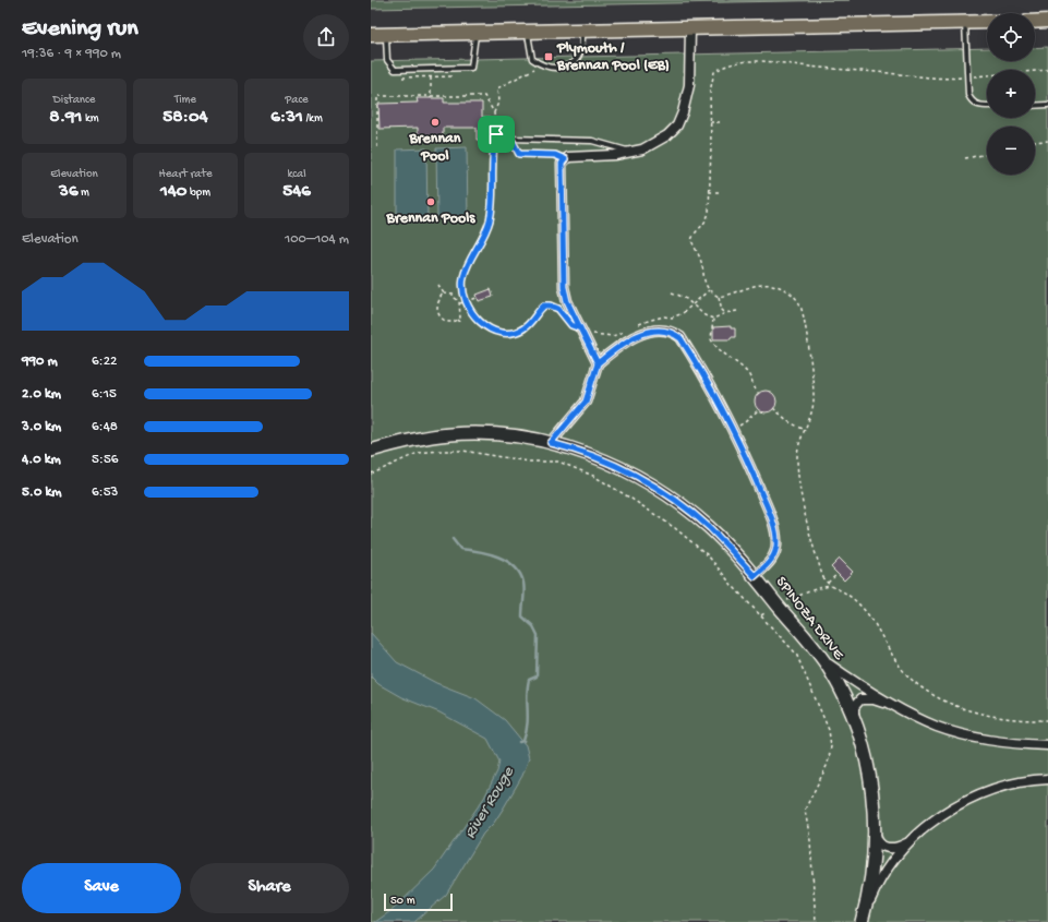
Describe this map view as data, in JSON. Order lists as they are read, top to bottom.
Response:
{
  "streets": {
    "street": ["SPINOZA DRIVE"]
  },
  "water": ["River Rouge"],
  "places": {
    "transit": ["Plymouth / Brennan Pool (EB)"],
    "other": ["Brennan Pool", "Brennan Pools"]
  },
  "scale_bar": "50 m",
  "page": {
    "heading": ["Evening run", "19:36 · 9 × 990 m"],
    "map_buttons": ["+", "−"],
    "stats": [
      ["Distance", "8.91 km"],
      ["Time", "58:04"],
      ["Pace", "6:31 /km"],
      ["Elevation", "36 m"],
      ["Heart rate", "140 bpm"],
      ["kcal", "546"]
    ],
    "chart": ["Elevation", "100–104 m"],
    "list": [
      {
        "name": "990 m",
        "note": "6:22"
      },
      {
        "name": "2.0 km",
        "note": "6:15"
      },
      {
        "name": "3.0 km",
        "note": "6:48"
      },
      {
        "name": "4.0 km",
        "note": "5:56"
      },
      {
        "name": "5.0 km",
        "note": "6:53"
      }
    ],
    "buttons": ["Save", "Share"],
    "scale": "50 m"
  }
}
